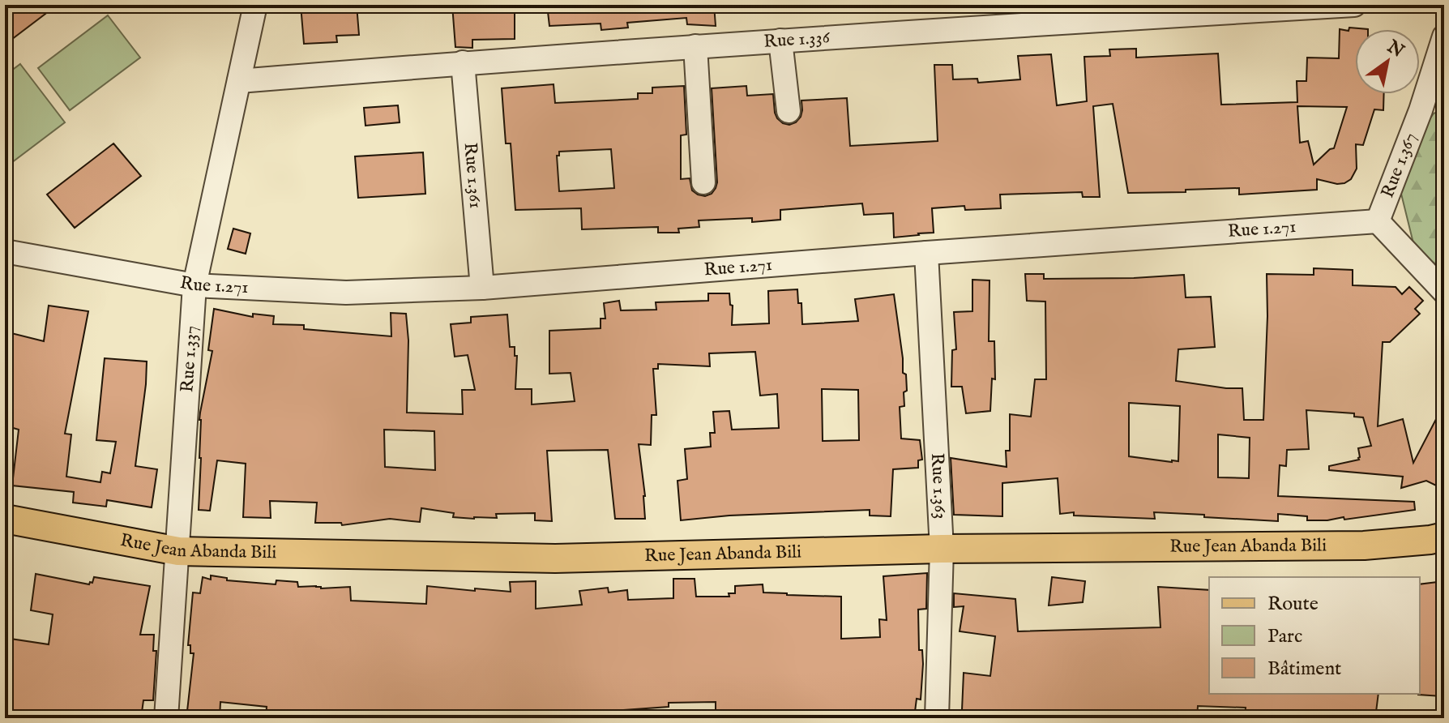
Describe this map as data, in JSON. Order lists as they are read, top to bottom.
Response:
{
  "streets": {
    "main road": ["Rue Jean Abanda Bili"],
    "street": [
      "Rue 1.336",
      "Rue 1.367",
      "Rue 1.361",
      "Rue 1.271",
      "Rue 1.337",
      "Rue 1.363"
    ]
  },
  "crossings": [
    ["Rue 1.336", "Rue 1.361"],
    ["Rue 1.336", "Rue 1.337"],
    ["Rue 1.367", "Rue 1.271"],
    ["Rue 1.361", "Rue 1.271"],
    ["Rue 1.271", "Rue 1.337"],
    ["Rue 1.271", "Rue 1.363"],
    ["Rue 1.337", "Rue Jean Abanda Bili"],
    ["Rue 1.363", "Rue Jean Abanda Bili"]
  ],
  "legend": ["Route", "Parc", "Bâtiment"],
  "north": "top right"
}
